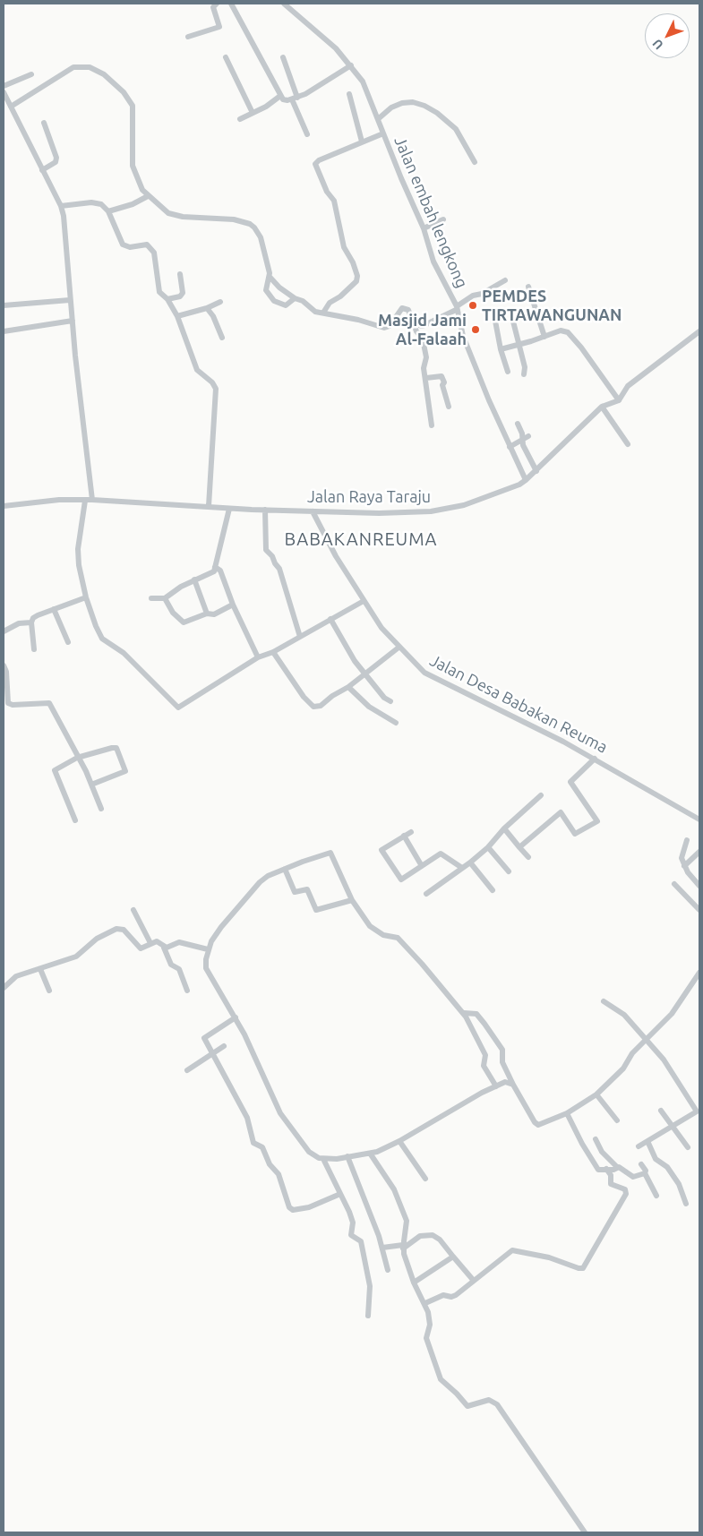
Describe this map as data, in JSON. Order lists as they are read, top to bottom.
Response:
{
  "streets": {
    "street": ["Jalan embah lengkong", "Jalan Raya Taraju", "Jalan Desa Babakan Reuma"]
  },
  "crossings": [
    ["Jalan embah lengkong", "Jalan Raya Taraju"],
    ["Jalan Raya Taraju", "Jalan Desa Babakan Reuma"]
  ],
  "districts": ["BABAKANREUMA"],
  "places": ["PEMDES TIRTAWANGUNAN", "Masjid Jami Al-Falaah"],
  "north": "bottom left"
}
